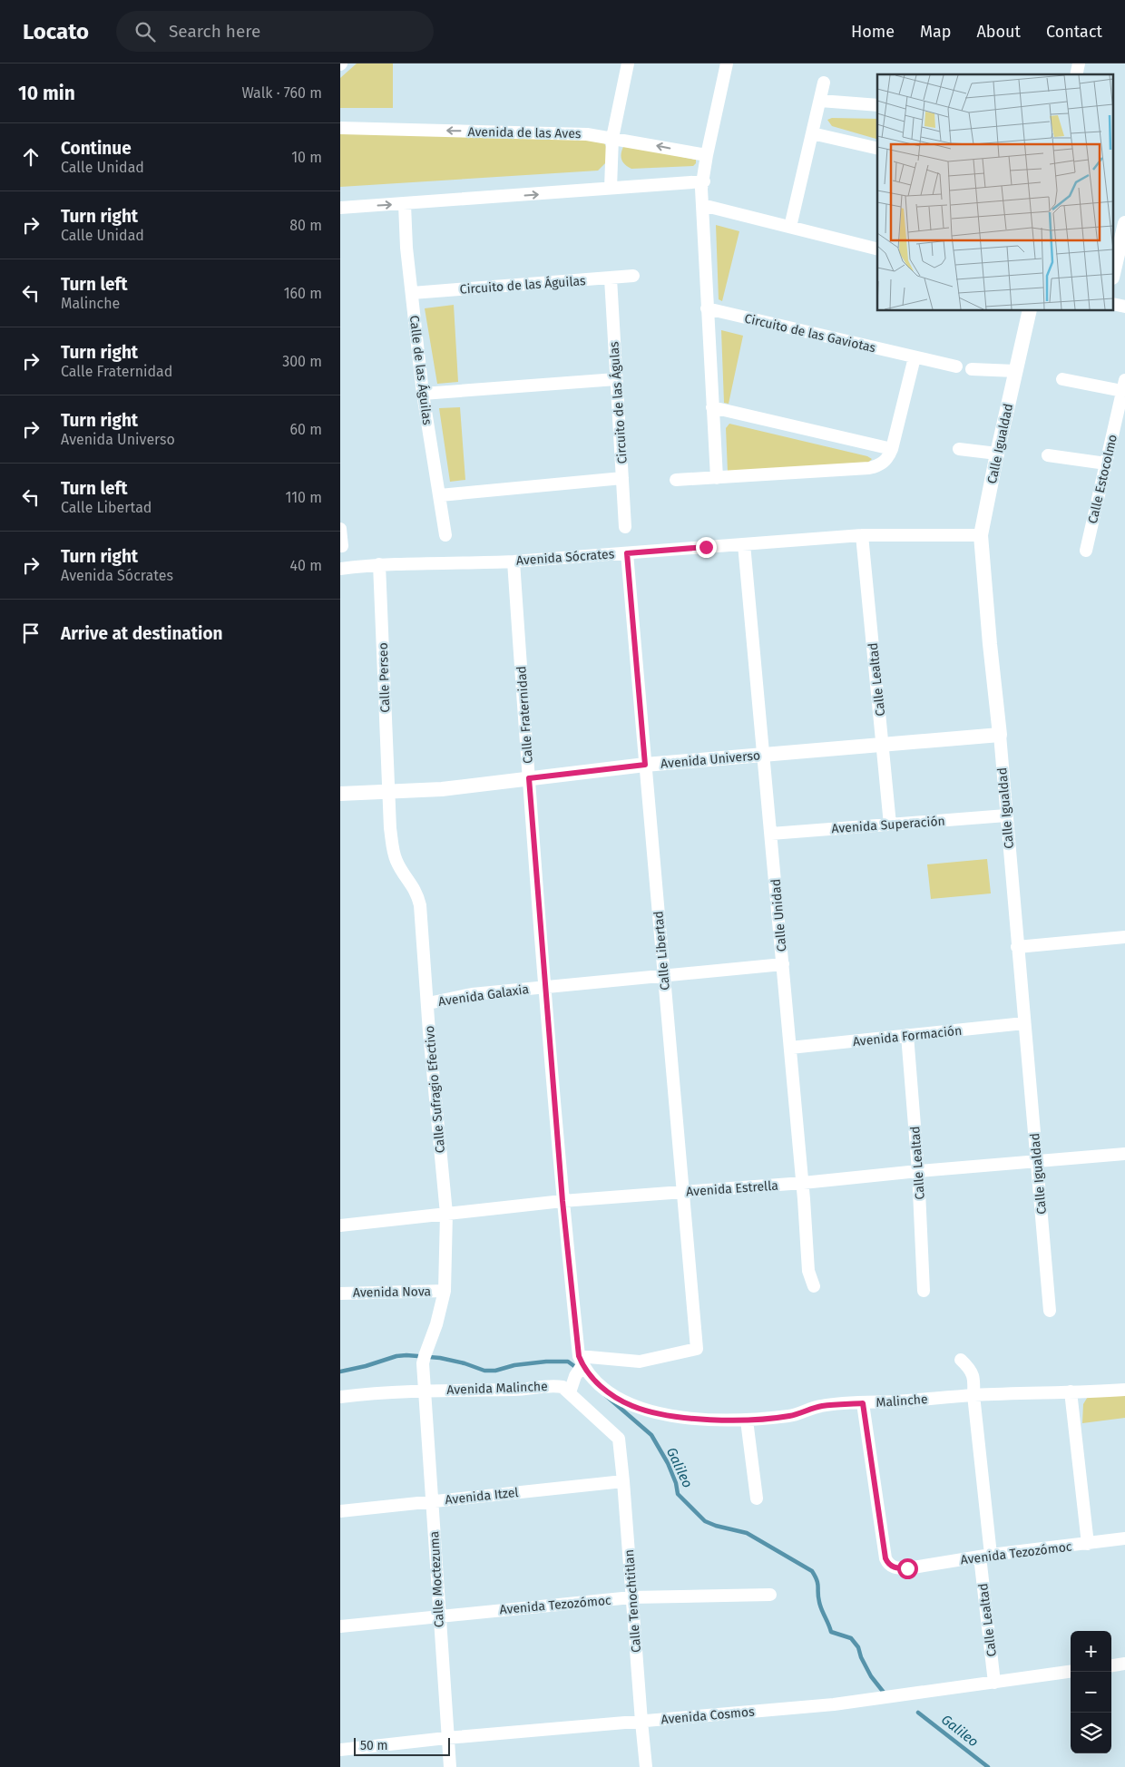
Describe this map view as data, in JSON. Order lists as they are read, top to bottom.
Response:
{
  "streets": {
    "street": [
      "Avenida de las Aves",
      "Circuito de las Águilas",
      "Circuito de las Gaviotas",
      "Calle de las Águilas",
      "Circuito de las Águlas",
      "Calle Igualdad",
      "Calle Estocolmo",
      "Avenida Sócrates",
      "Calle Perseo",
      "Calle Lealtad",
      "Calle Fraternidad",
      "Avenida Universo",
      "Avenida Superación",
      "Calle Unidad",
      "Calle Libertad",
      "Avenida Galaxia",
      "Avenida Formación",
      "Calle Sufragio Efectivo",
      "Avenida Estrella",
      "Avenida Nova",
      "Avenida Malinche",
      "Malinche",
      "Avenida Itzel",
      "Avenida Tezozómoc",
      "Calle Moctezuma",
      "Calle Tenochtitlan",
      "Avenida Cosmos"
    ]
  },
  "crossings": [
    ["Circuito de las Águilas", "Calle de las Águilas"],
    ["Circuito de las Águilas", "Circuito de las Águlas"],
    ["Calle Igualdad", "Avenida Sócrates"],
    ["Calle Igualdad", "Avenida Universo"],
    ["Calle Igualdad", "Avenida Superación"],
    ["Calle Igualdad", "Avenida Formación"],
    ["Calle Igualdad", "Avenida Estrella"],
    ["Avenida Sócrates", "Calle Perseo"],
    ["Avenida Sócrates", "Calle Lealtad"],
    ["Avenida Sócrates", "Calle Fraternidad"],
    ["Avenida Sócrates", "Calle Unidad"],
    ["Avenida Sócrates", "Calle Libertad"],
    ["Calle Perseo", "Avenida Universo"],
    ["Calle Perseo", "Calle Sufragio Efectivo"],
    ["Calle Lealtad", "Avenida Universo"],
    ["Calle Lealtad", "Avenida Superación"],
    ["Calle Lealtad", "Avenida Formación"],
    ["Calle Lealtad", "Avenida Estrella"],
    ["Calle Lealtad", "Malinche"],
    ["Calle Lealtad", "Avenida Tezozómoc"],
    ["Calle Lealtad", "Avenida Cosmos"],
    ["Calle Fraternidad", "Avenida Universo"],
    ["Calle Fraternidad", "Calle Libertad"],
    ["Calle Fraternidad", "Avenida Galaxia"],
    ["Calle Fraternidad", "Avenida Estrella"],
    ["Calle Fraternidad", "Malinche"],
    ["Avenida Universo", "Calle Unidad"],
    ["Avenida Universo", "Calle Libertad"],
    ["Avenida Universo", "Calle Sufragio Efectivo"],
    ["Avenida Superación", "Calle Unidad"],
    ["Calle Unidad", "Avenida Galaxia"],
    ["Calle Unidad", "Avenida Formación"],
    ["Calle Unidad", "Avenida Estrella"],
    ["Calle Libertad", "Avenida Galaxia"],
    ["Calle Libertad", "Avenida Estrella"],
    ["Calle Libertad", "Malinche"],
    ["Avenida Galaxia", "Calle Sufragio Efectivo"],
    ["Calle Sufragio Efectivo", "Avenida Estrella"],
    ["Calle Sufragio Efectivo", "Avenida Nova"],
    ["Calle Sufragio Efectivo", "Avenida Malinche"],
    ["Calle Sufragio Efectivo", "Calle Moctezuma"],
    ["Avenida Malinche", "Avenida Itzel"],
    ["Avenida Malinche", "Calle Moctezuma"],
    ["Avenida Malinche", "Calle Tenochtitlan"],
    ["Malinche", "Avenida Tezozómoc"],
    ["Avenida Itzel", "Calle Moctezuma"],
    ["Avenida Itzel", "Calle Tenochtitlan"],
    ["Avenida Tezozómoc", "Calle Moctezuma"],
    ["Avenida Tezozómoc", "Calle Tenochtitlan"],
    ["Calle Moctezuma", "Avenida Cosmos"],
    ["Calle Tenochtitlan", "Avenida Cosmos"]
  ],
  "water": ["Galileo"],
  "scale_bar": "50 m",
  "page": {
    "header": "Locato",
    "search": "Search here",
    "nav": [
      "Home",
      "Map",
      "About",
      "Contact"
    ],
    "heading": ["10 min", "Walk · 760 m"],
    "list": [
      ["Continue", "Calle Unidad", "10 m"],
      ["Turn right", "Calle Unidad", "80 m"],
      ["Turn left", "Malinche", "160 m"],
      ["Turn right", "Calle Fraternidad", "300 m"],
      ["Turn right", "Avenida Universo", "60 m"],
      ["Turn left", "Calle Libertad", "110 m"],
      ["Turn right", "Avenida Sócrates", "40 m"],
      "Arrive at destination"
    ],
    "map_buttons": ["+", "−"],
    "scale": "50 m"
  }
}
